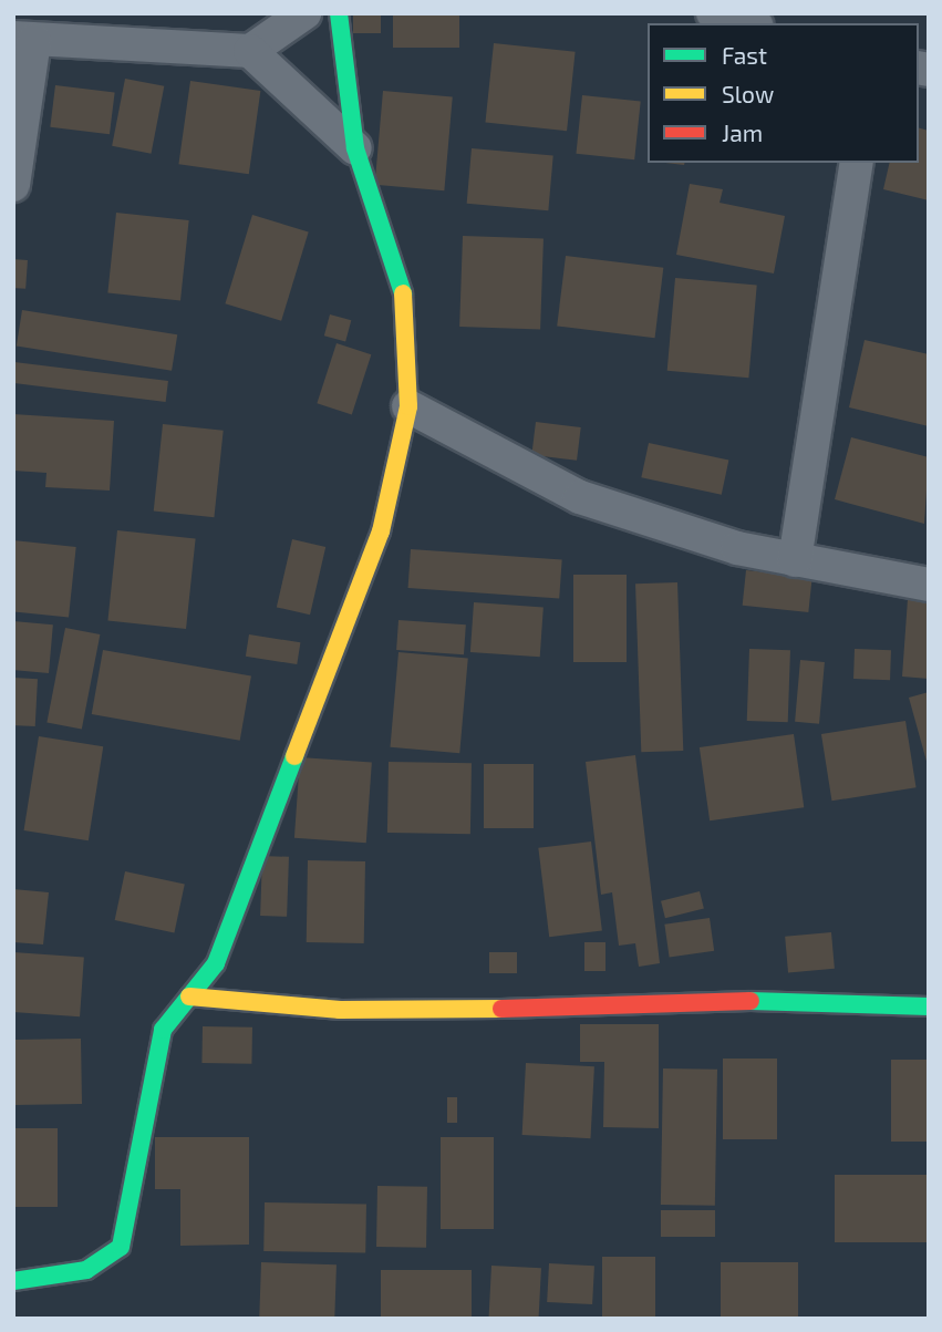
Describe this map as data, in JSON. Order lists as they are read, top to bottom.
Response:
{
  "legend": ["Fast", "Slow", "Jam"]
}
